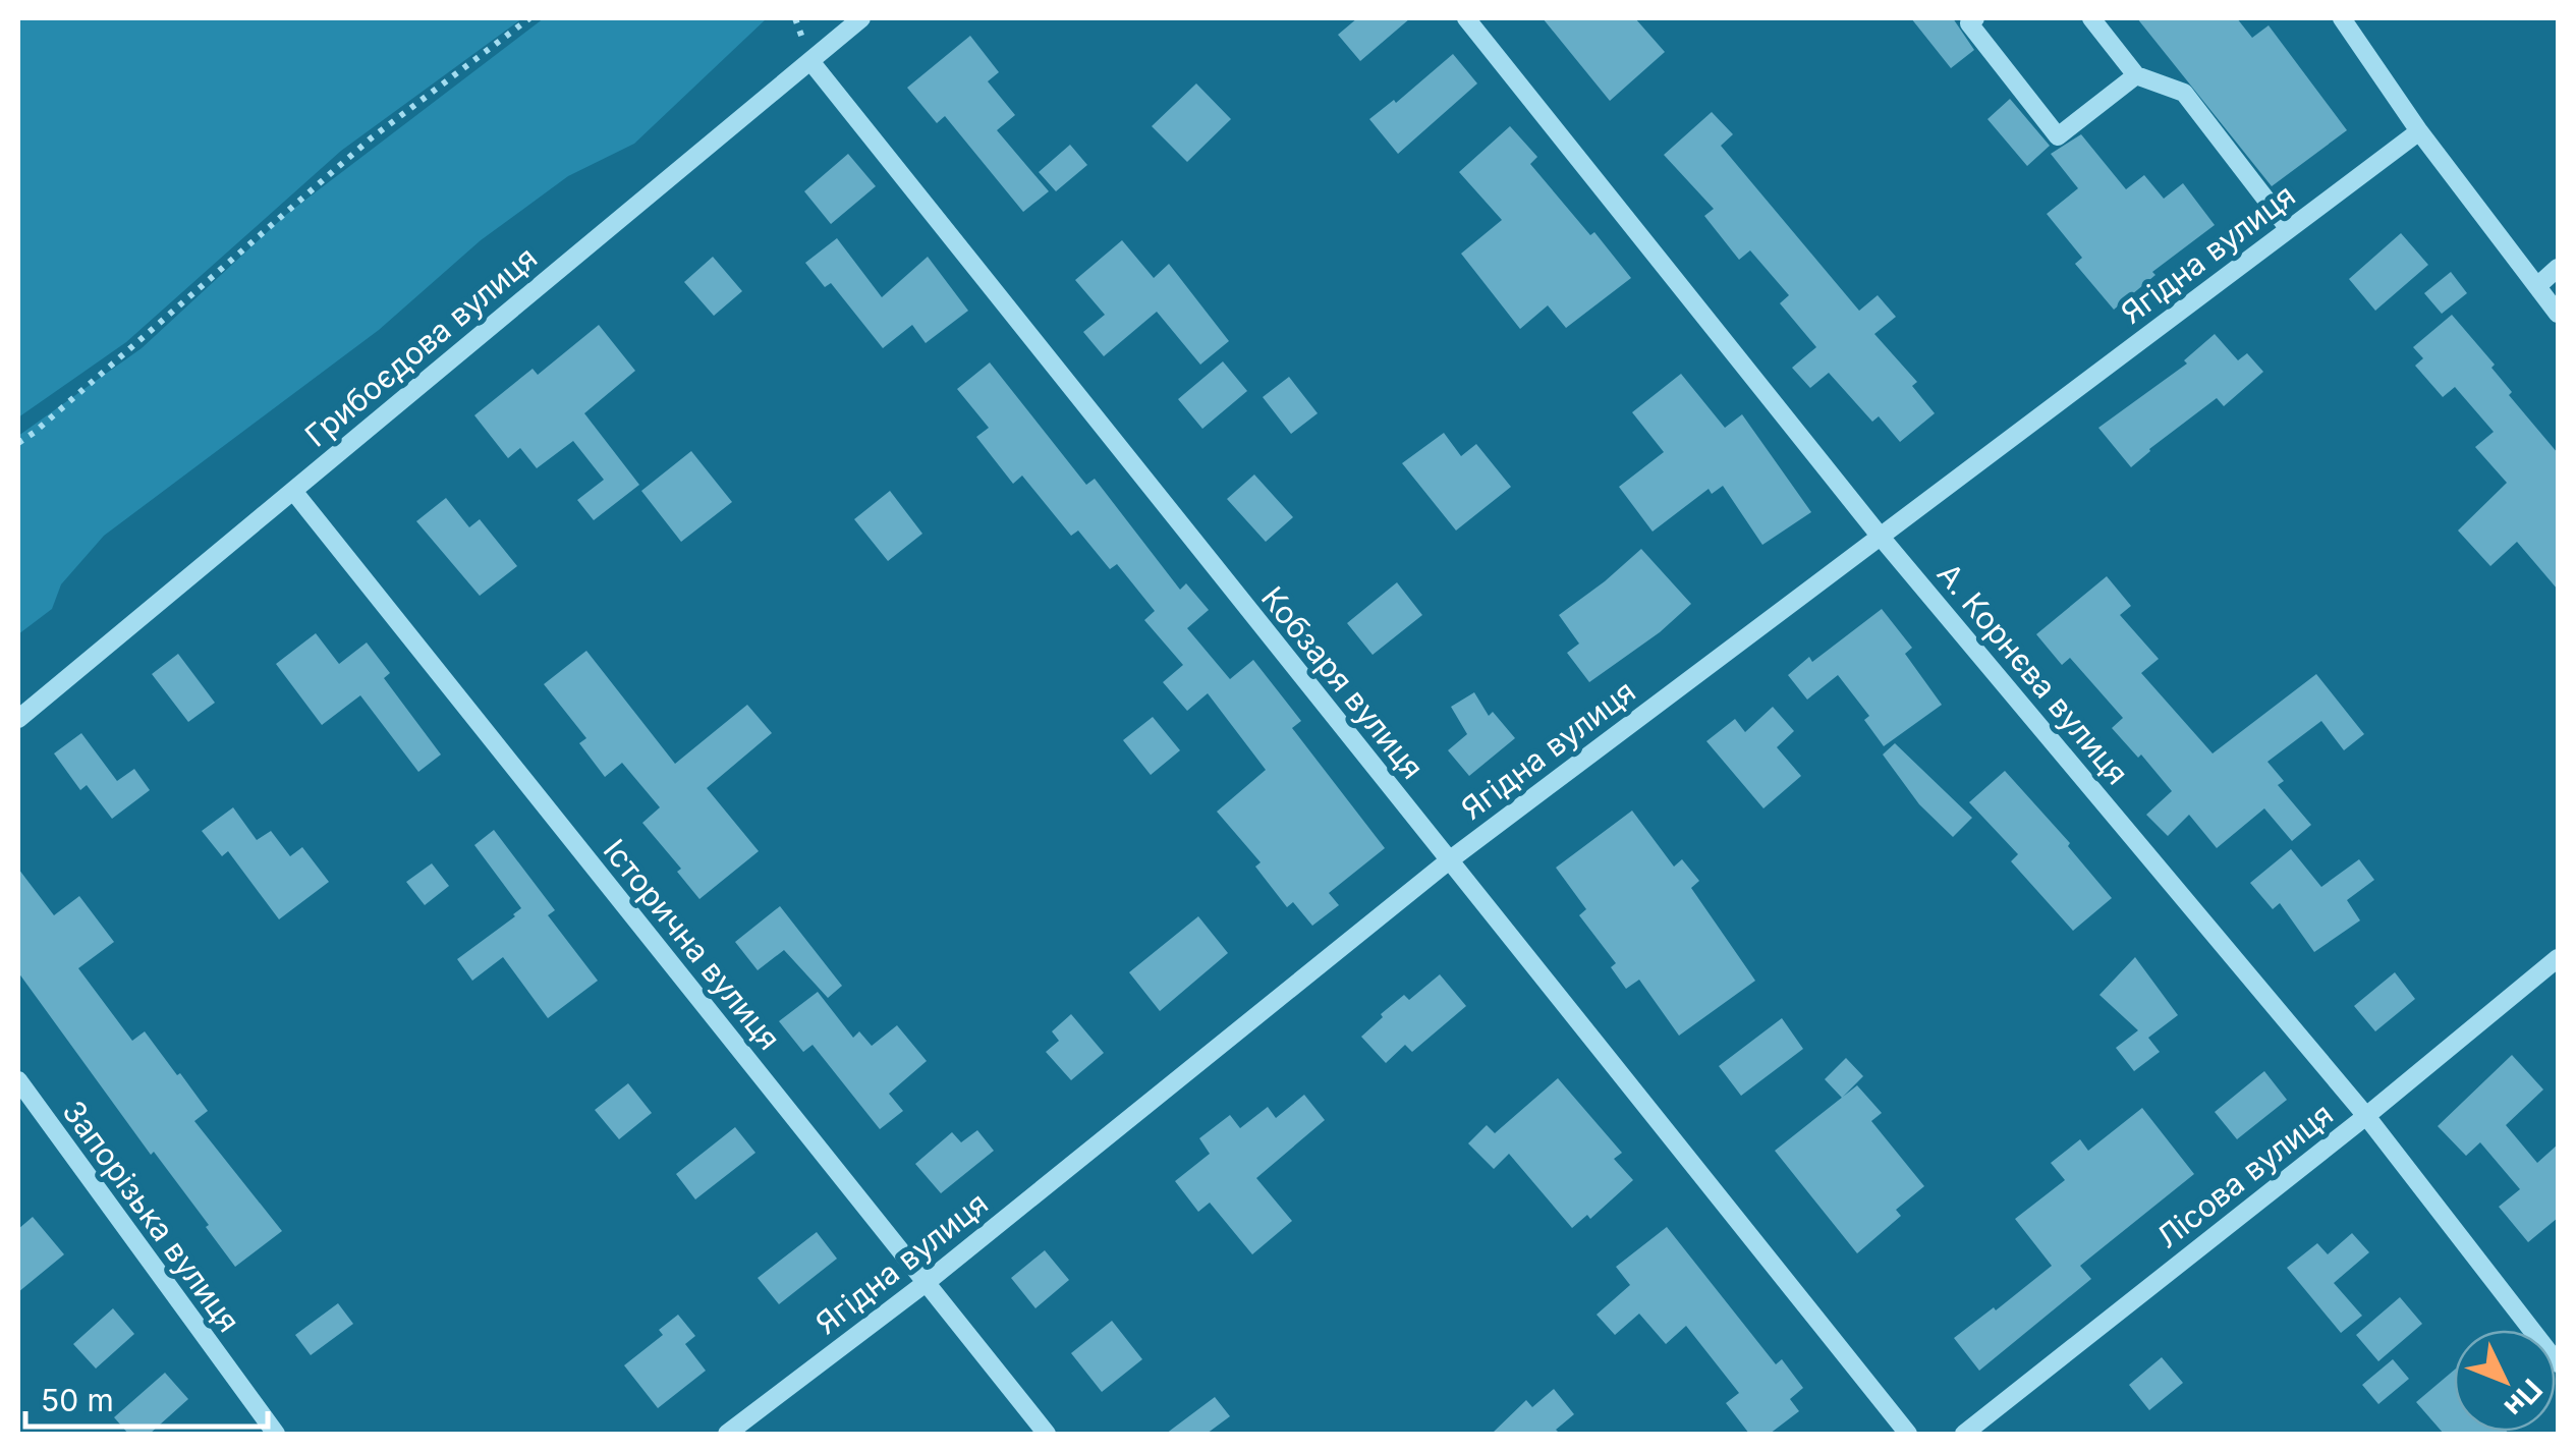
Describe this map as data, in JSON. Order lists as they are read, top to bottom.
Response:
{
  "streets": {
    "street": [
      "Ягідна вулиця",
      "Грибоєдова вулиця",
      "А. Корнєва вулиця",
      "Кобзаря вулиця",
      "Історична вулиця",
      "Лісова вулиця",
      "Запорізька вулиця"
    ]
  },
  "crossings": [
    ["Ягідна вулиця", "А. Корнєва вулиця"],
    ["Ягідна вулиця", "Кобзаря вулиця"],
    ["Ягідна вулиця", "Історична вулиця"],
    ["Грибоєдова вулиця", "Кобзаря вулиця"],
    ["Грибоєдова вулиця", "Історична вулиця"],
    ["А. Корнєва вулиця", "Лісова вулиця"]
  ],
  "scale_bar": "50 m",
  "north": "bottom right"
}
